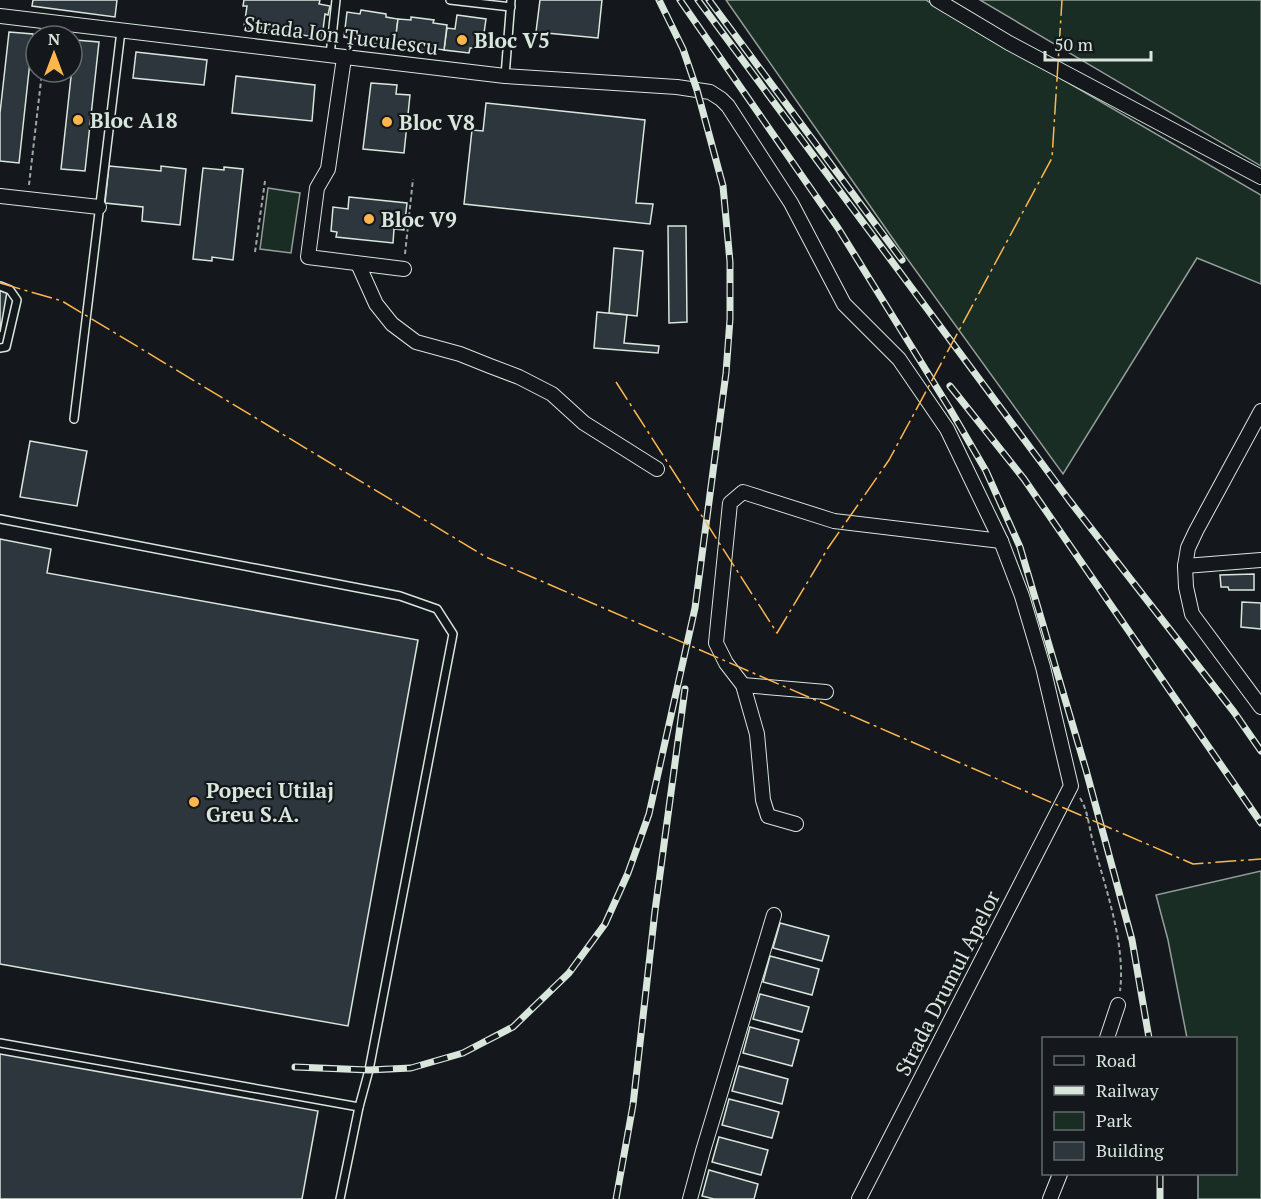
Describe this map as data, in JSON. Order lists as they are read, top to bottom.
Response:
{
  "streets": {
    "street": ["Strada Ion Țuculescu", "Strada Drumul Apelor"]
  },
  "crossings": [
    ["Strada Ion Țuculescu", "Strada Drumul Apelor"]
  ],
  "places": [
    "Bloc V5",
    "Bloc A18",
    "Bloc V8",
    "Bloc V9",
    "Popeci Utilaj Greu S.A."
  ],
  "legend": [
    "Road",
    "Railway",
    "Park",
    "Building"
  ],
  "scale_bar": "50 m",
  "north": "top"
}
